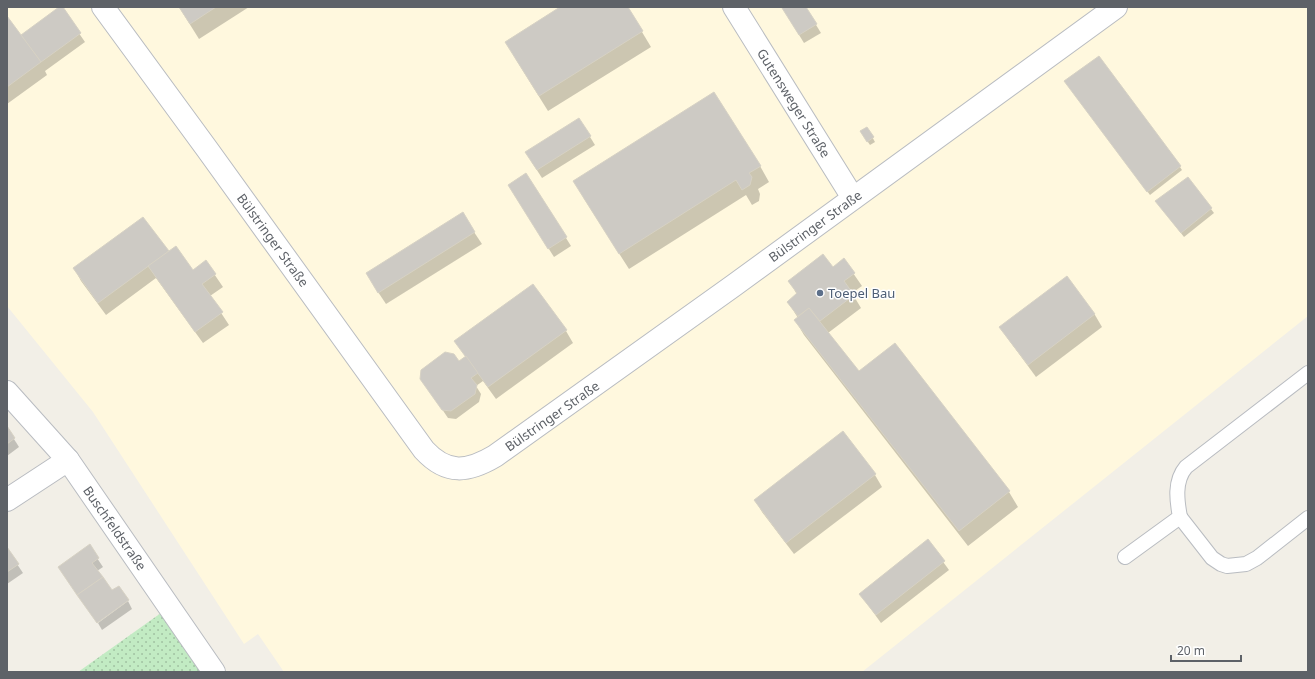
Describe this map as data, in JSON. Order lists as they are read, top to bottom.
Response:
{
  "streets": {
    "street": ["Gutensweger Straße", "Bülstringer Straße", "Buschfeldstraße"]
  },
  "crossings": [
    ["Gutensweger Straße", "Bülstringer Straße"]
  ],
  "places": ["Toepel Bau"],
  "scale_bar": "20 m"
}
